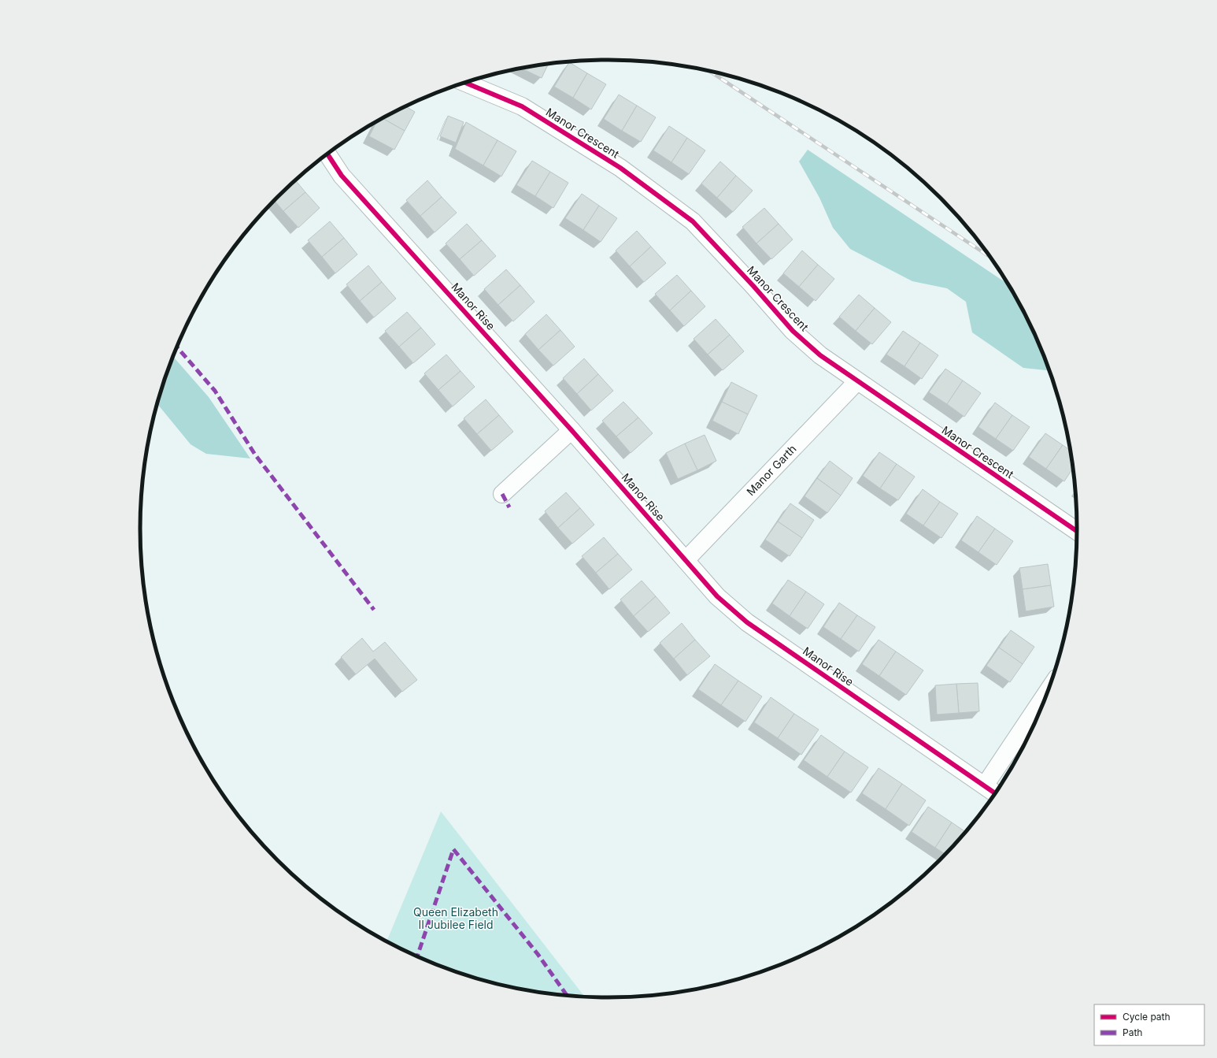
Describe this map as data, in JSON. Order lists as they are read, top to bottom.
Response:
{
  "streets": {
    "street": ["Manor Crescent", "Manor Rise", "Manor Garth"]
  },
  "crossings": [
    ["Manor Crescent", "Manor Garth"],
    ["Manor Rise", "Manor Garth"]
  ],
  "parks": ["Queen Elizabeth II Jubilee Field"],
  "legend": ["Cycle path", "Path"]
}
